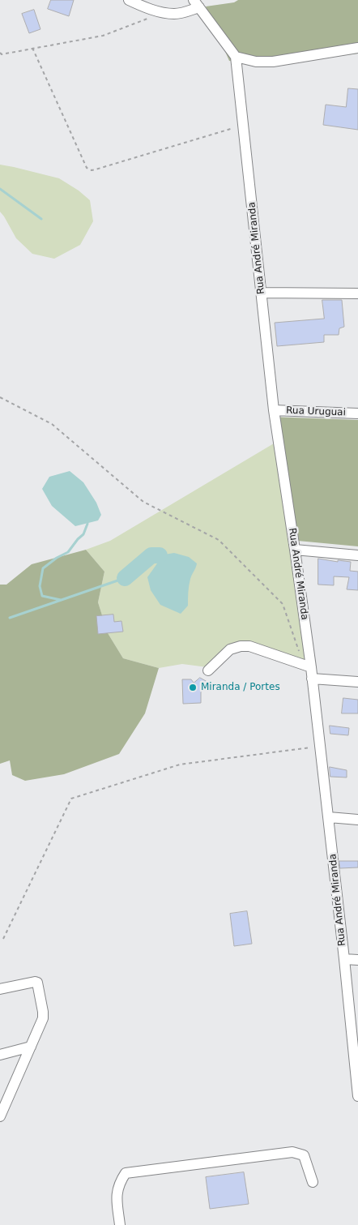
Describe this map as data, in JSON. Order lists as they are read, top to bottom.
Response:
{
  "streets": {
    "street": ["Rua André Miranda", "Rua Uruguai"]
  },
  "crossings": [
    ["Rua André Miranda", "Rua Uruguai"]
  ],
  "places": ["Miranda / Portes"]
}
